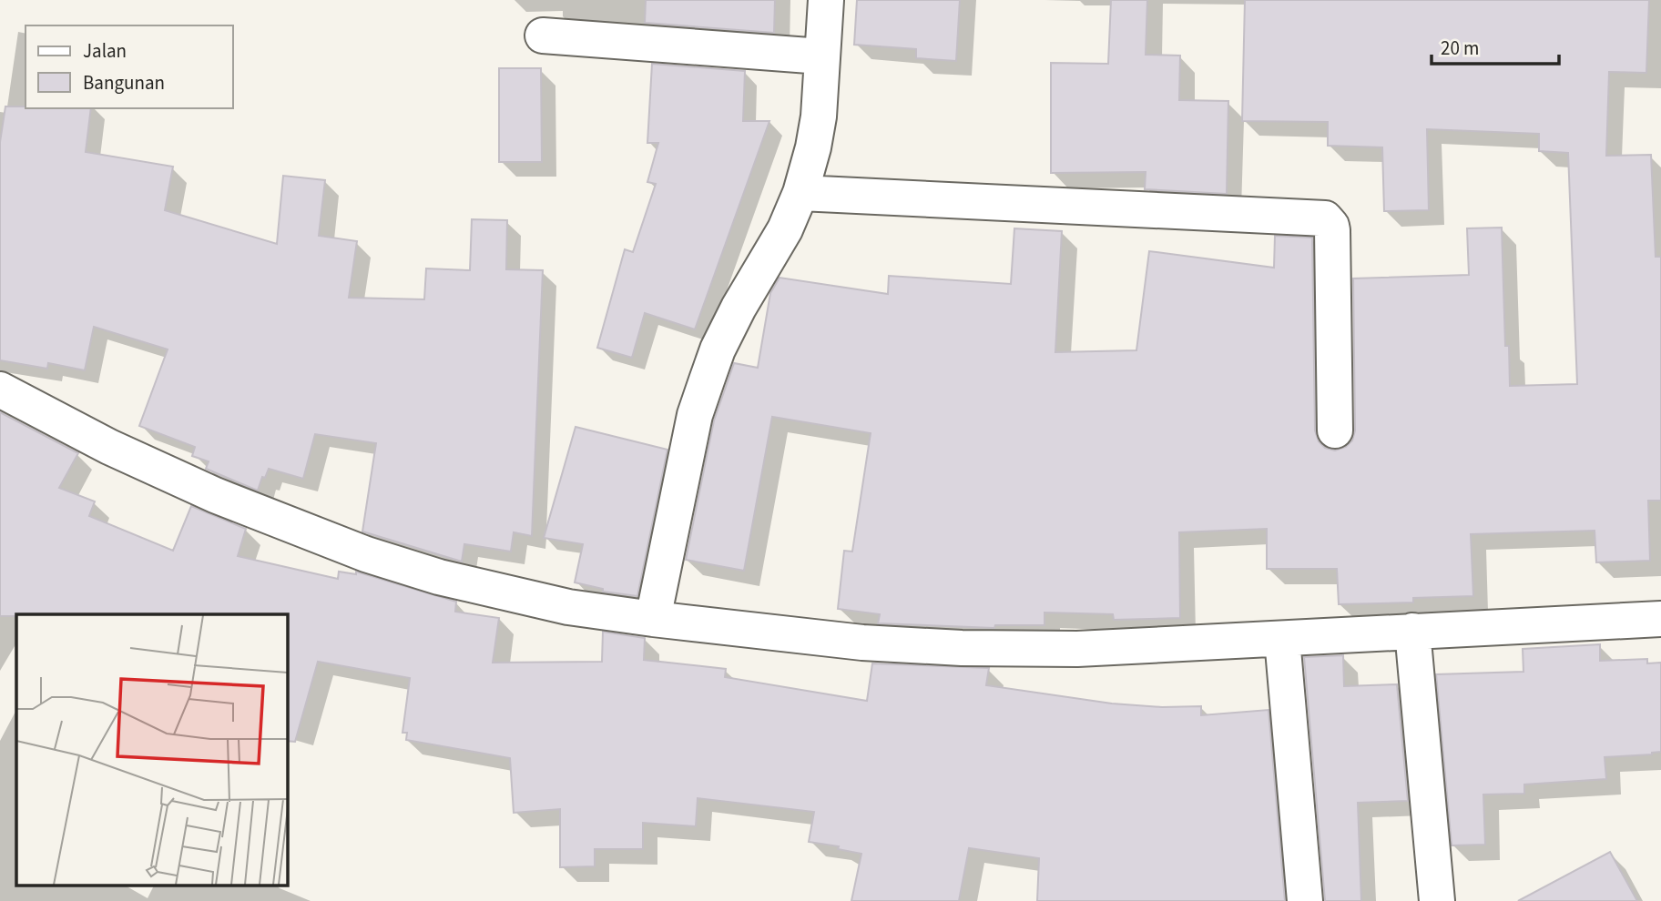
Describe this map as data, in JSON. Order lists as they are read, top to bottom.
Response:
{
  "legend": ["Jalan", "Bangunan"],
  "scale_bar": "20 m"
}
